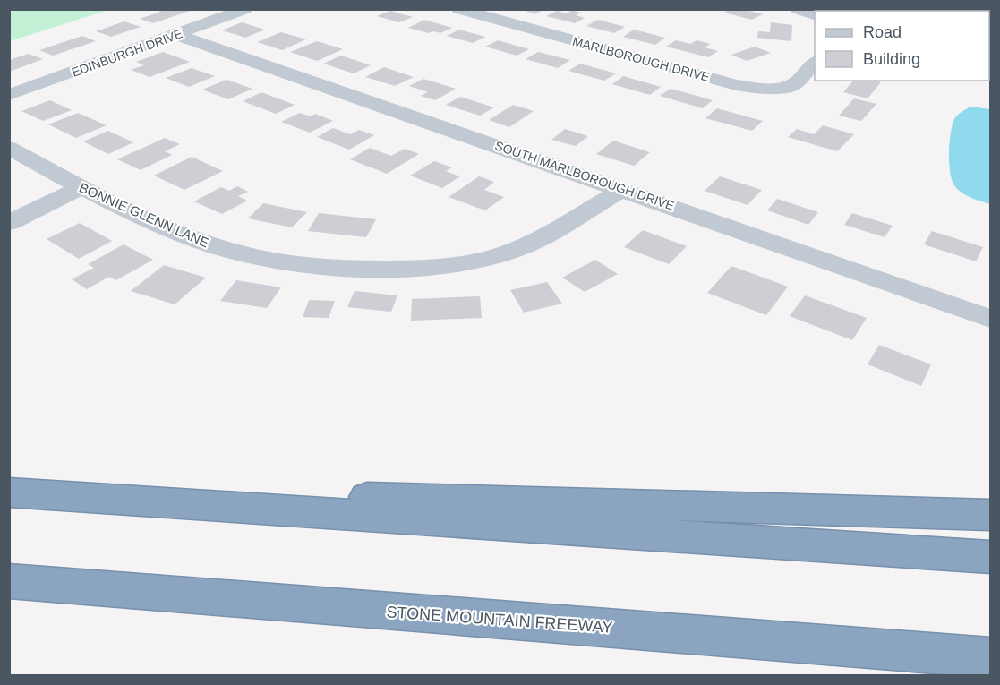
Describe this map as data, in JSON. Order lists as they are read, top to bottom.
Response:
{
  "streets": {
    "highway": ["STONE MOUNTAIN FREEWAY"],
    "street": [
      "EDINBURGH DRIVE",
      "MARLBOROUGH DRIVE",
      "SOUTH MARLBOROUGH DRIVE",
      "BONNIE GLENN LANE"
    ]
  },
  "crossings": [
    ["EDINBURGH DRIVE", "SOUTH MARLBOROUGH DRIVE"],
    ["SOUTH MARLBOROUGH DRIVE", "BONNIE GLENN LANE"]
  ],
  "legend": ["Road", "Building"]
}
